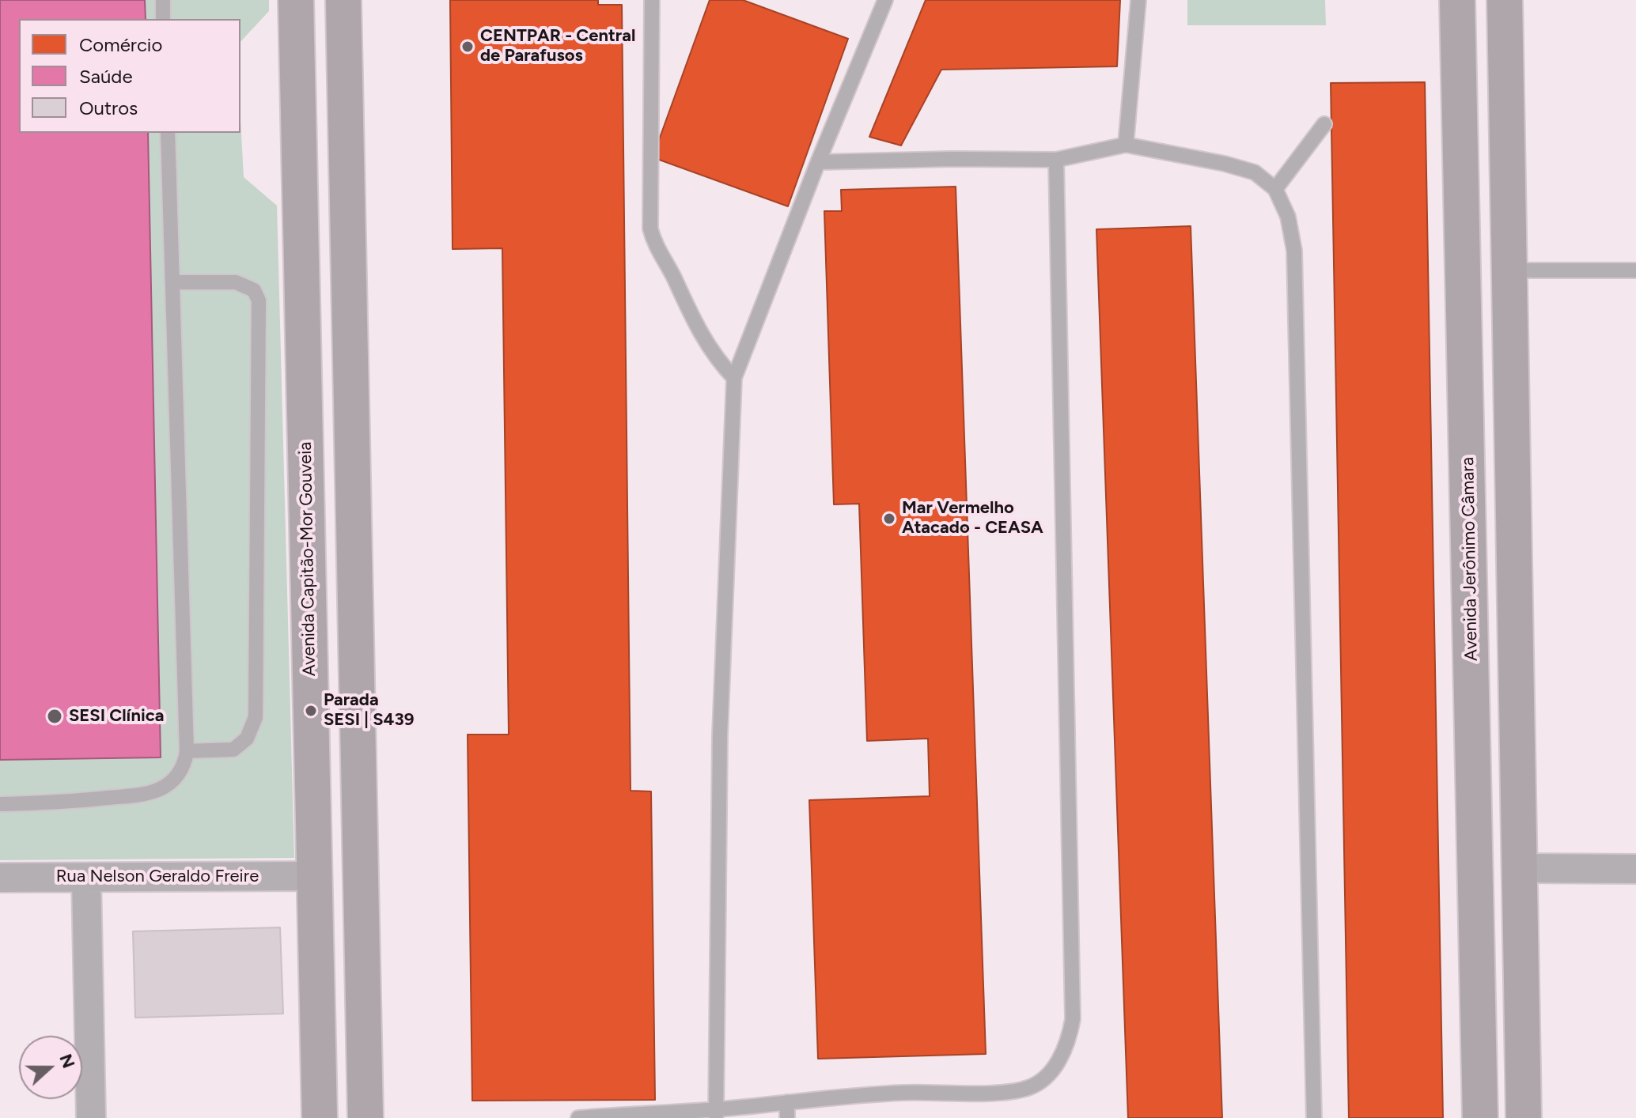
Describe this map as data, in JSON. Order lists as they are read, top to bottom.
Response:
{
  "streets": {
    "main road": ["Avenida Capitão-Mor Gouveia", "Avenida Jerônimo Câmara"],
    "street": ["Rua Nelson Geraldo Freire"]
  },
  "crossings": [
    ["Avenida Capitão-Mor Gouveia", "Rua Nelson Geraldo Freire"]
  ],
  "places": [
    "CENTPAR - Central de Parafusos",
    "Mar Vermelho Atacado - CEASA",
    "Parada SESI | S439",
    "SESI Clínica"
  ],
  "legend": ["Comércio", "Saúde", "Outros"],
  "north": "right"
}
